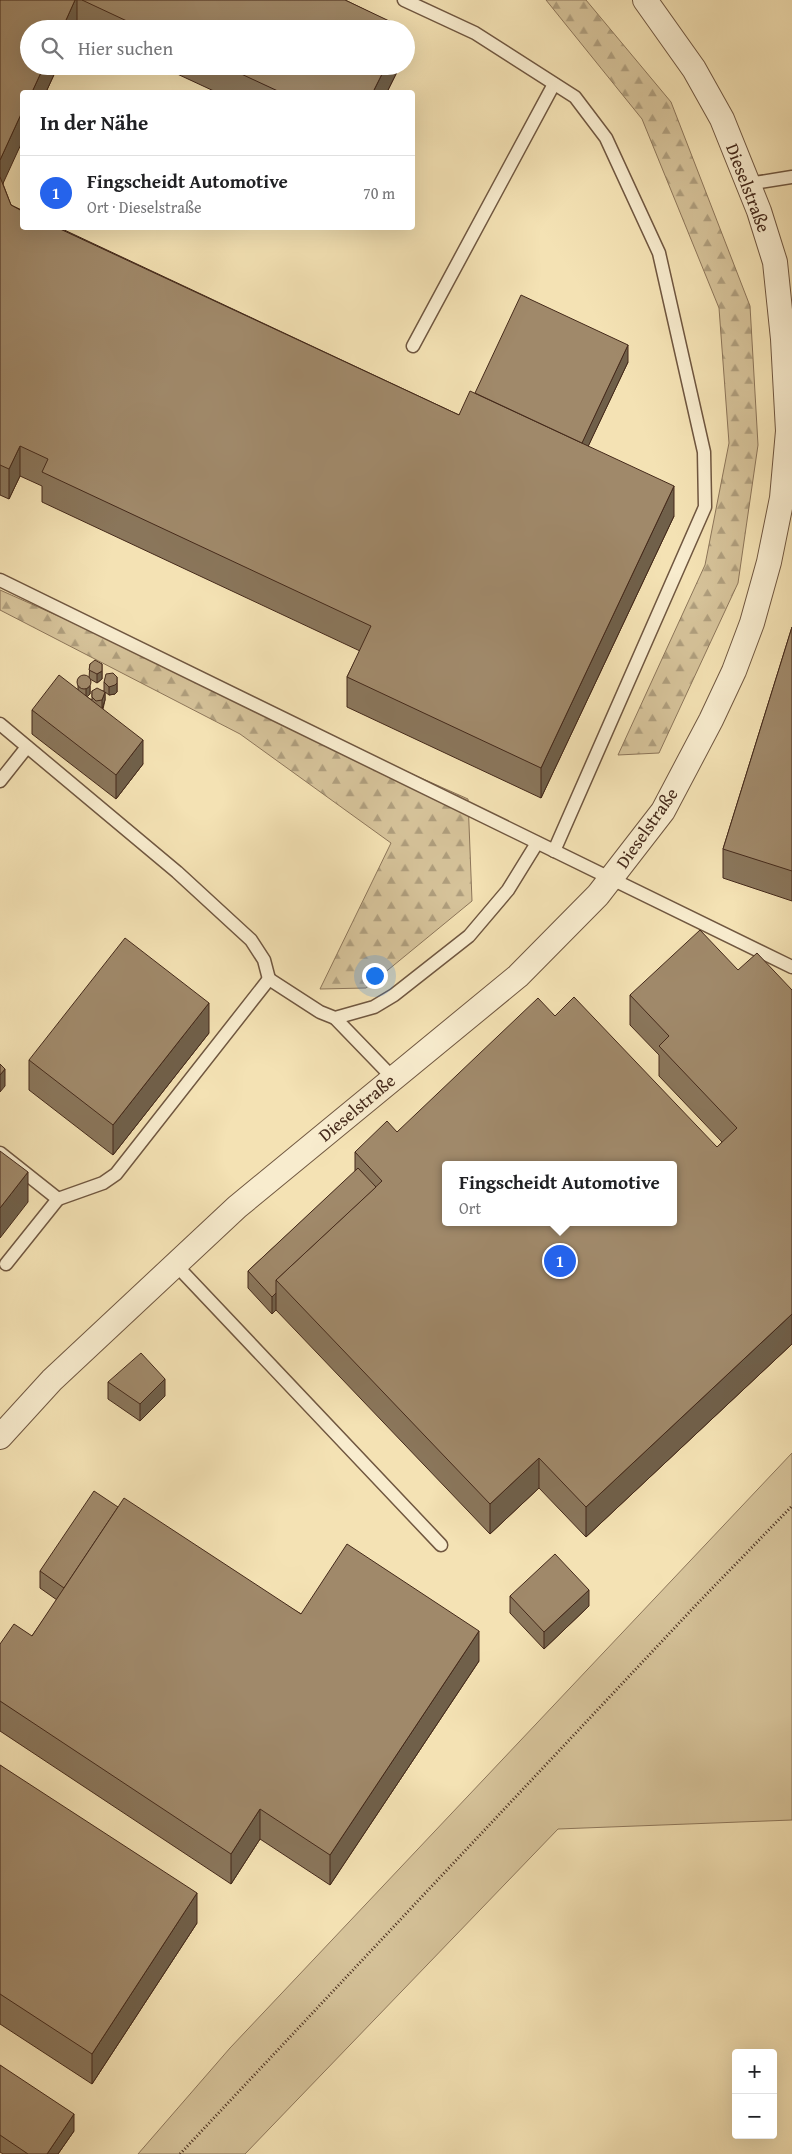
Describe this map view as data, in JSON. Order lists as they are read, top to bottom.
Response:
{
  "streets": {
    "street": ["Dieselstraße"]
  },
  "page": {
    "search": "Hier suchen",
    "heading": "In der Nähe",
    "list": [
      {
        "mark": "1",
        "name": "Fingscheidt Automotive",
        "note": "Ort · Dieselstraße",
        "value": "70 m"
      }
    ],
    "popup": ["Fingscheidt Automotive", "Ort"],
    "pins": "1",
    "map_buttons": ["+", "−"]
  }
}
